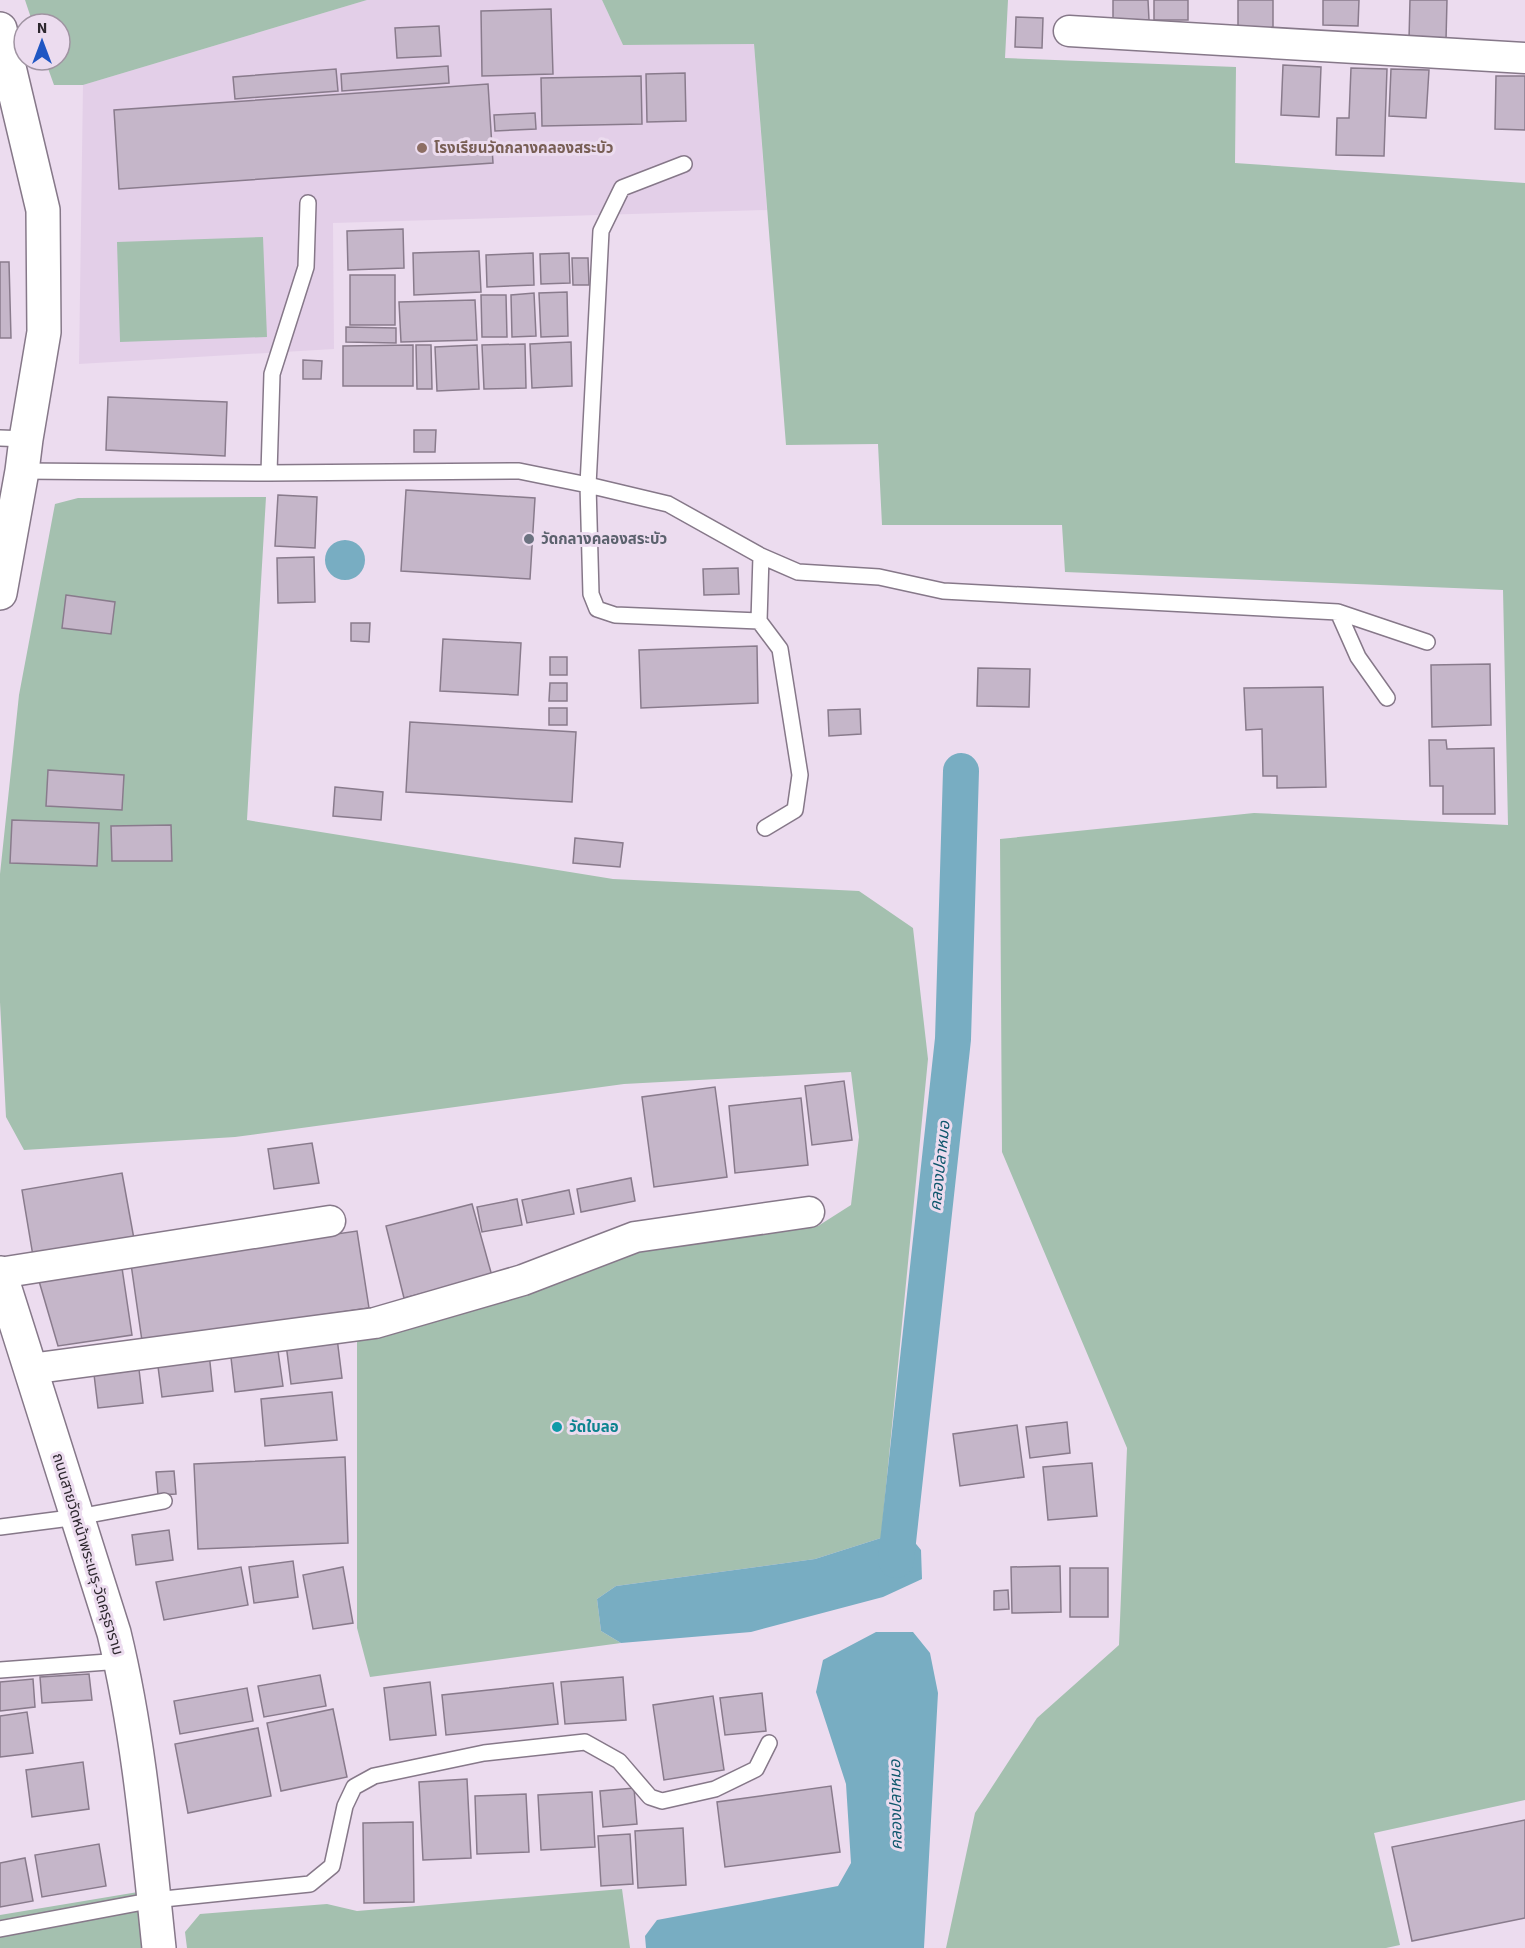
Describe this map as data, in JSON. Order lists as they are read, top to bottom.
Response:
{
  "streets": {
    "street": ["ถนนสายวัดหน้าพระเมรุ-วัดครุธาราม"]
  },
  "water": ["คลองปลาหมอ"],
  "places": ["โรงเรียนวัดกลางคลองสระบัว", "วัดกลางคลองสระบัว", "วัดใบลอ"],
  "north": "top"
}
